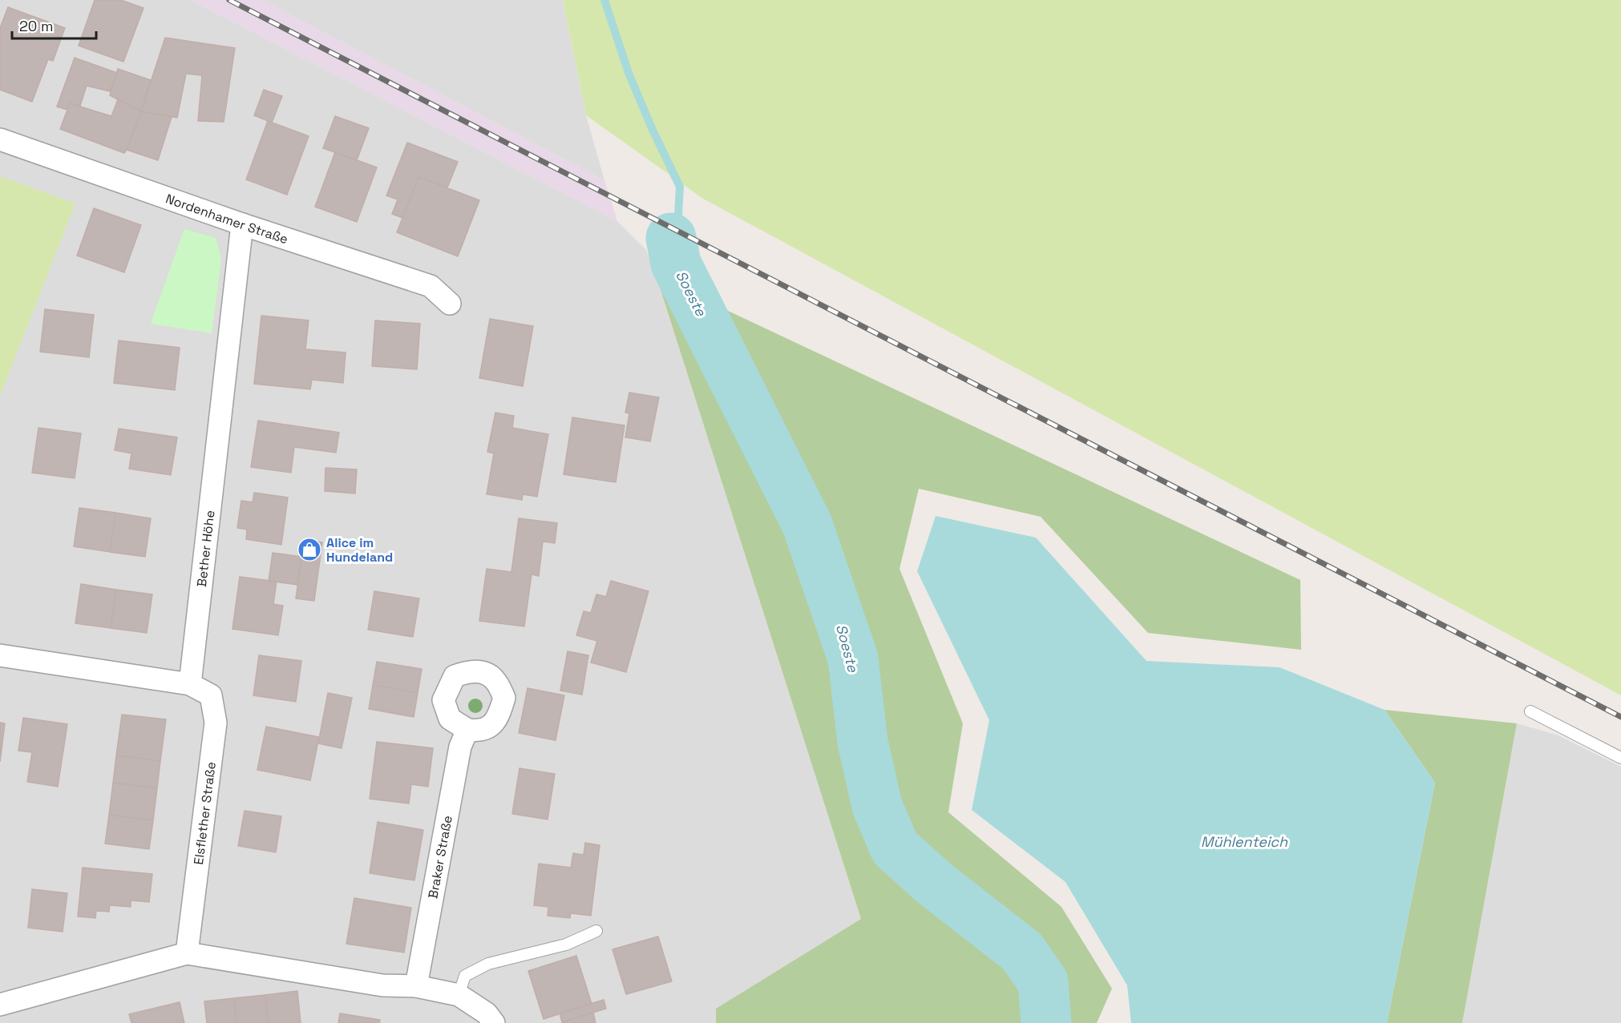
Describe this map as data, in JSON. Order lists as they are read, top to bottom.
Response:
{
  "streets": {
    "street": [
      "Nordenhamer Straße",
      "Bether Höhe",
      "Elsflether Straße",
      "Braker Straße"
    ]
  },
  "crossings": [
    ["Nordenhamer Straße", "Bether Höhe"],
    ["Bether Höhe", "Elsflether Straße"]
  ],
  "water": ["Soeste", "Mühlenteich"],
  "places": {
    "shop": ["Alice im Hundeland"]
  },
  "scale_bar": "20 m"
}
